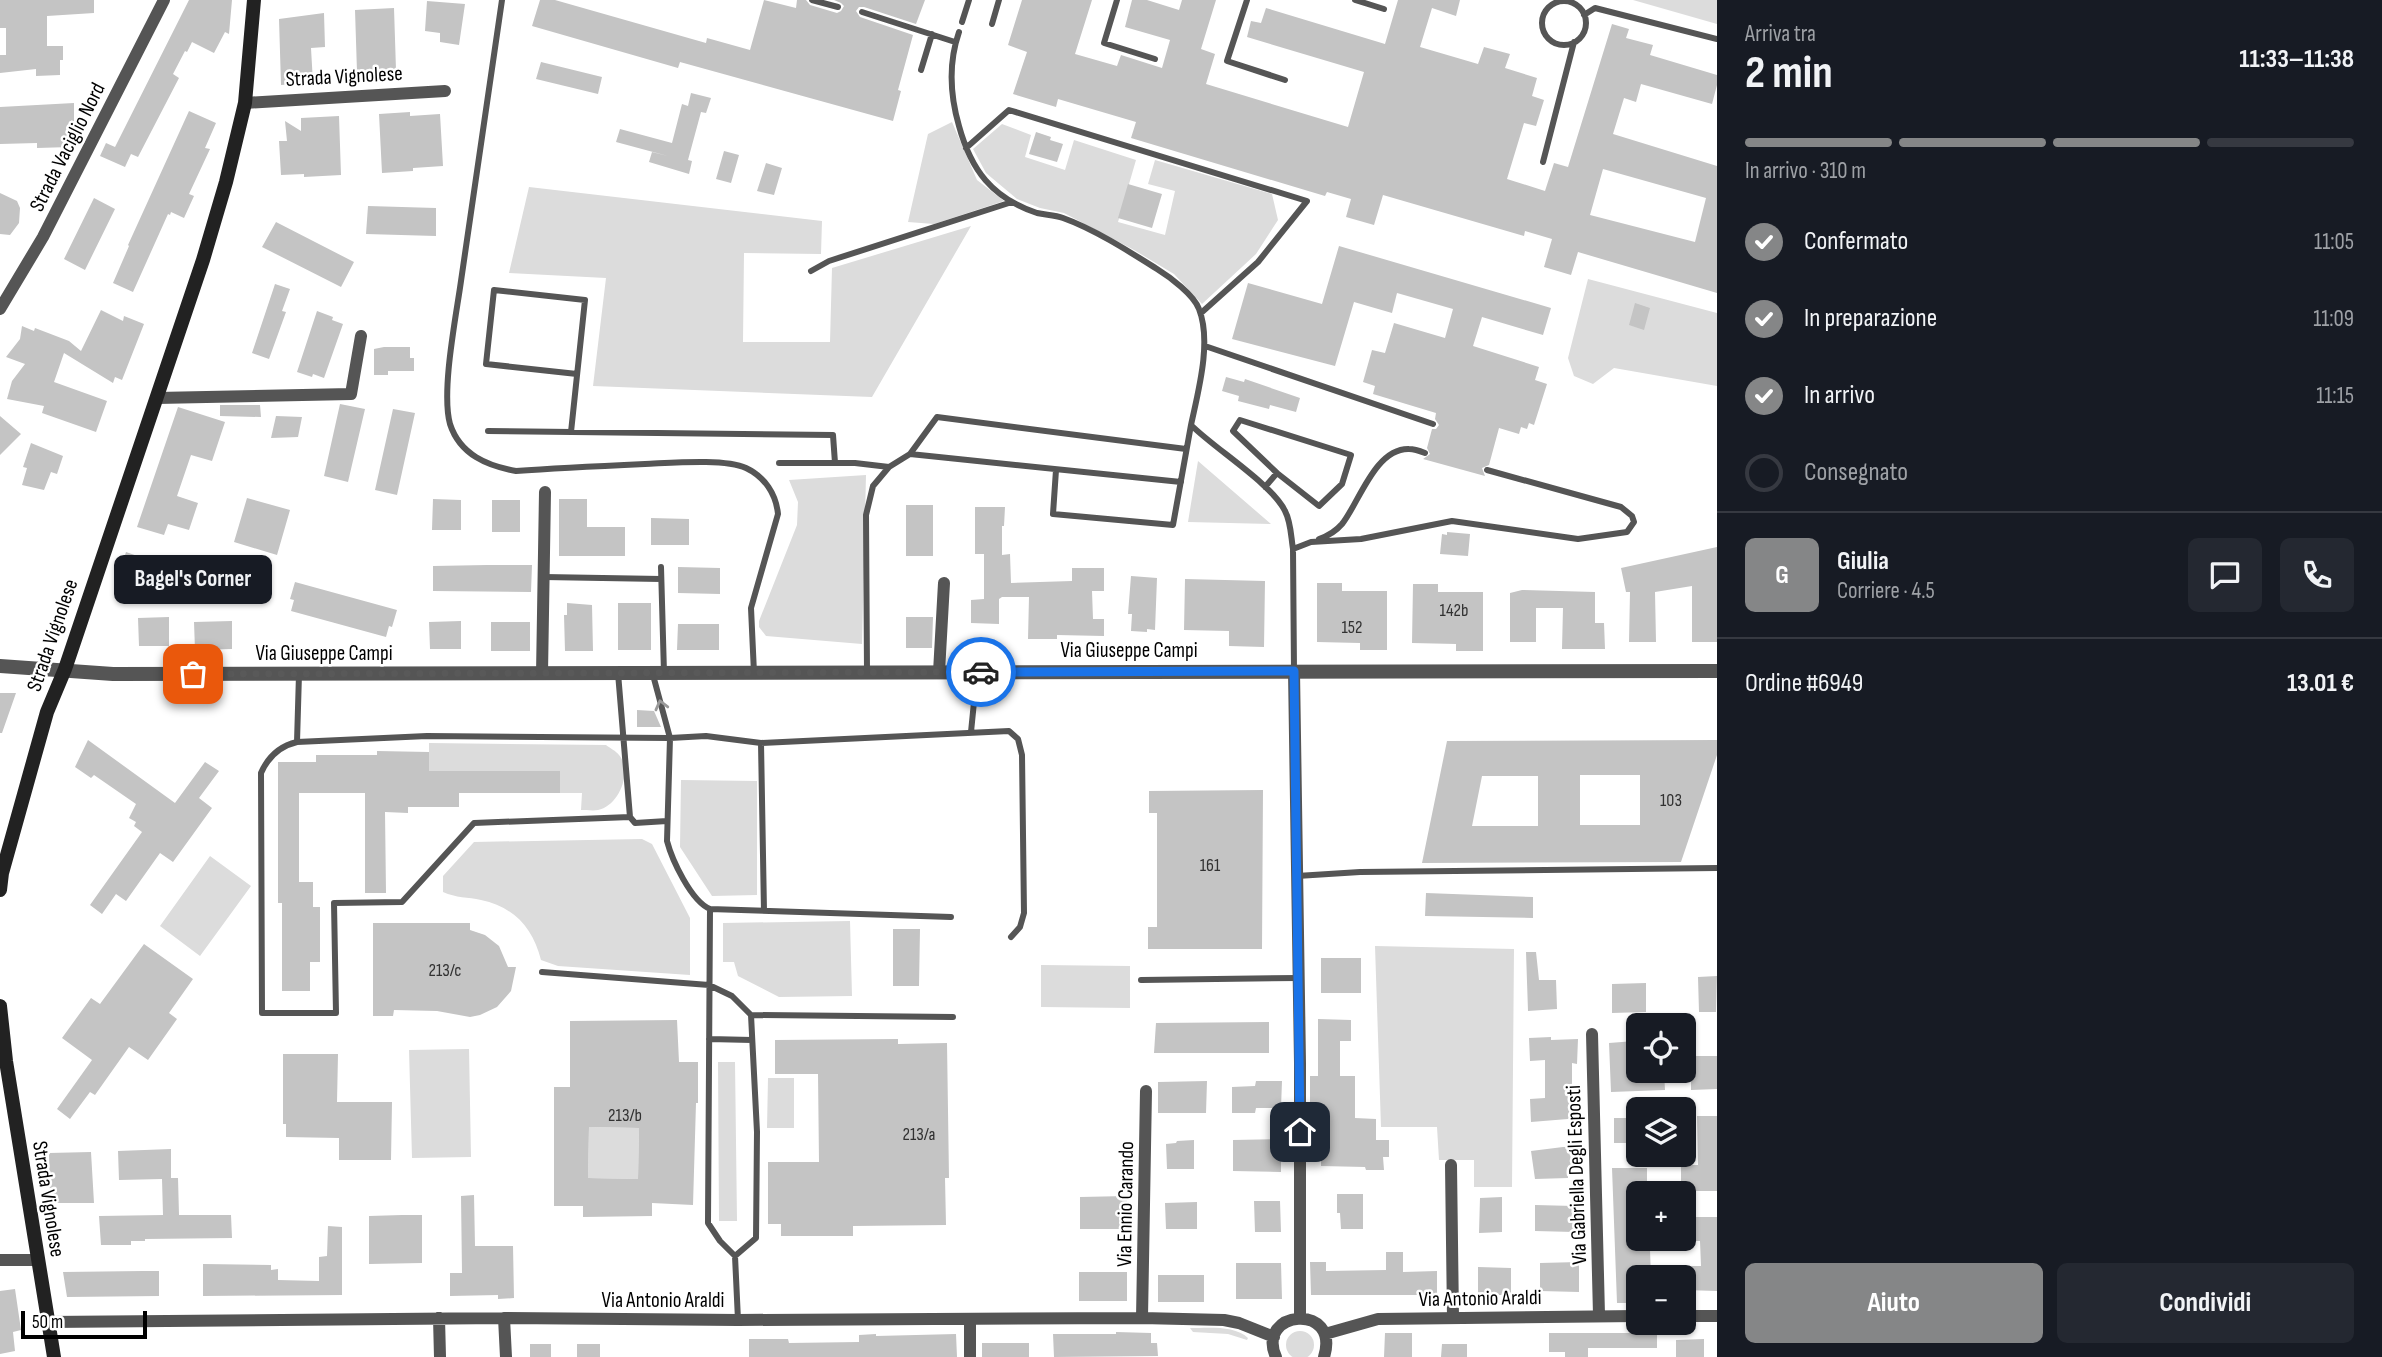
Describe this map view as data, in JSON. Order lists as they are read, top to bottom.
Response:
{
  "streets": {
    "main road": ["Strada Vignolese"],
    "street": [
      "Strada Vaciglio Nord",
      "Via Giuseppe Campi",
      "Via Gabriella Degli Esposti",
      "Via Ennio Carando",
      "Via Antonio Araldi"
    ]
  },
  "crossings": [
    ["Strada Vignolese", "Via Giuseppe Campi"],
    ["Strada Vignolese", "Via Antonio Araldi"],
    ["Via Gabriella Degli Esposti", "Via Antonio Araldi"],
    ["Via Ennio Carando", "Via Antonio Araldi"]
  ],
  "places": ["Bagel's Corner"],
  "house_numbers": [
    "142b",
    "152",
    "103",
    "161",
    "213/c",
    "213/b",
    "213/a"
  ],
  "scale_bar": "50 m",
  "page": {
    "heading": ["2 min", "Arriva tra", "11:33–11:38"],
    "panel": [
      "Giulia",
      "Corriere · 4.5",
      "Ordine #6949",
      "13.01 €"
    ],
    "bar": "In arrivo · 310 m",
    "list": [
      ["Confermato", "11:05"],
      ["In preparazione", "11:09"],
      ["In arrivo", "11:15"],
      "Consegnato"
    ],
    "round": "G",
    "bubble": "Bagel's Corner",
    "map_buttons": ["+", "−"],
    "buttons": ["Aiuto", "Condividi"],
    "scale": "50 m"
  }
}
